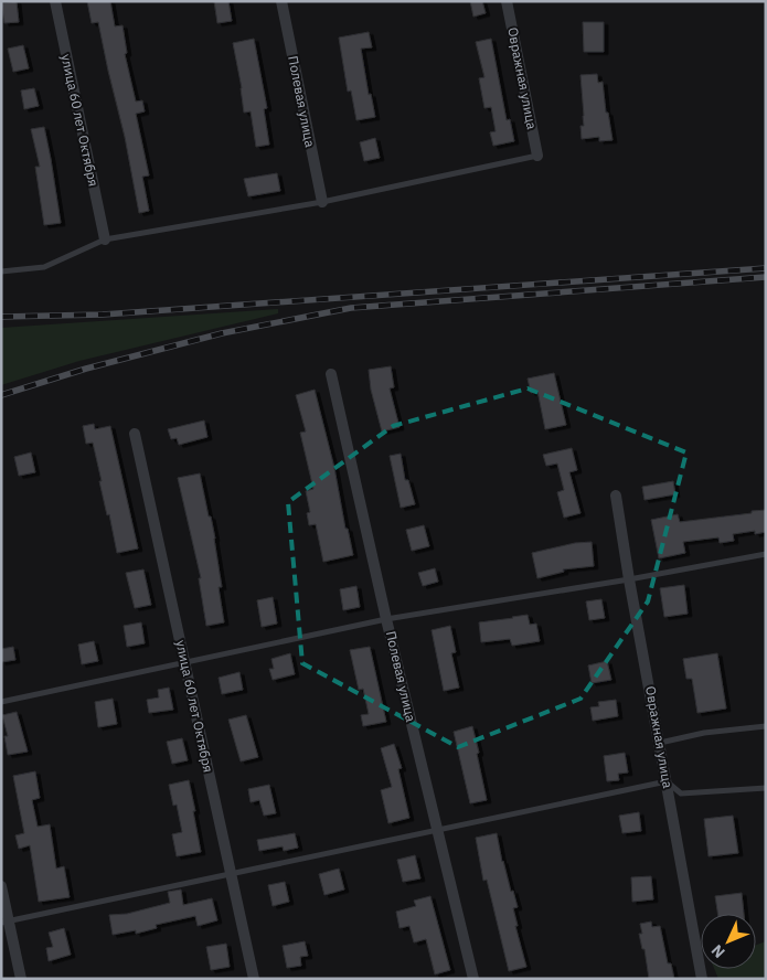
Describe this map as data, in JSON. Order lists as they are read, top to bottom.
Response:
{
  "streets": {
    "street": ["Овражная улица", "Полевая улица", "улица 60 лет Октября"]
  },
  "north": "bottom left"
}
